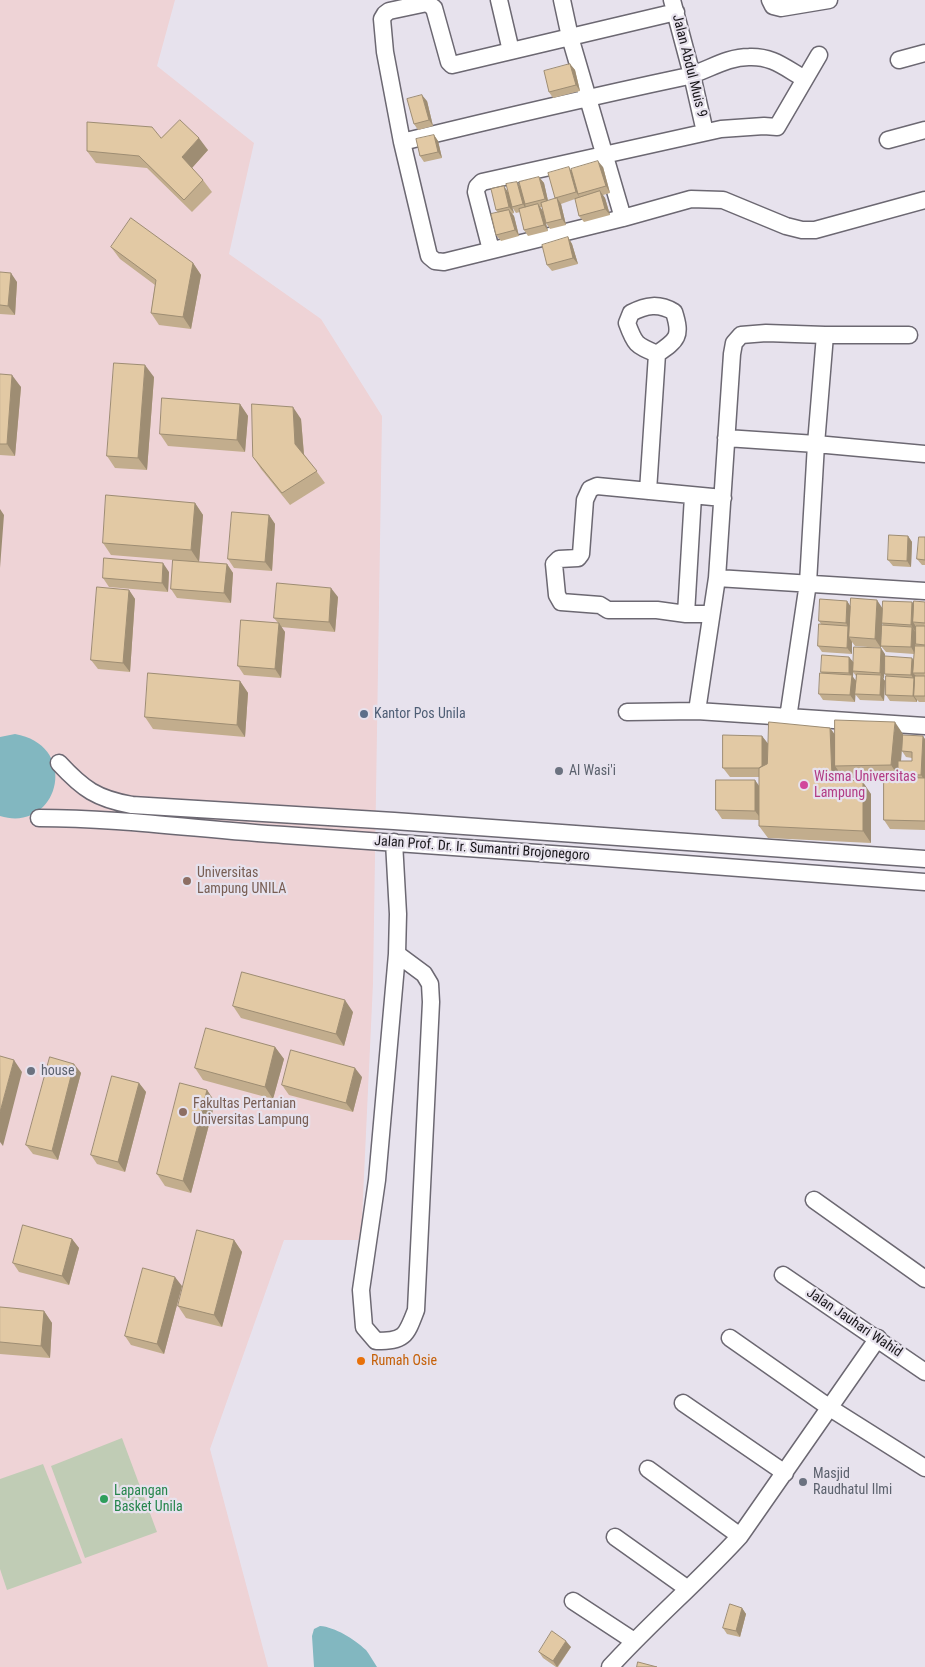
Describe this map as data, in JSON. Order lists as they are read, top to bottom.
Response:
{
  "streets": {
    "street": ["Jalan Abdul Muis 9", "Jalan Prof. Dr. Ir. Sumantri Brojonegoro", "Jalan Jauhari Wahid"]
  },
  "places": [
    "Kantor Pos Unila",
    "Al Wasi'i",
    "Wisma Universitas Lampung",
    "Universitas Lampung UNILA",
    "house",
    "Fakultas Pertanian Universitas Lampung",
    "Rumah Osie",
    "Masjid Raudhatul Ilmi",
    "Lapangan Basket Unila"
  ]
}
